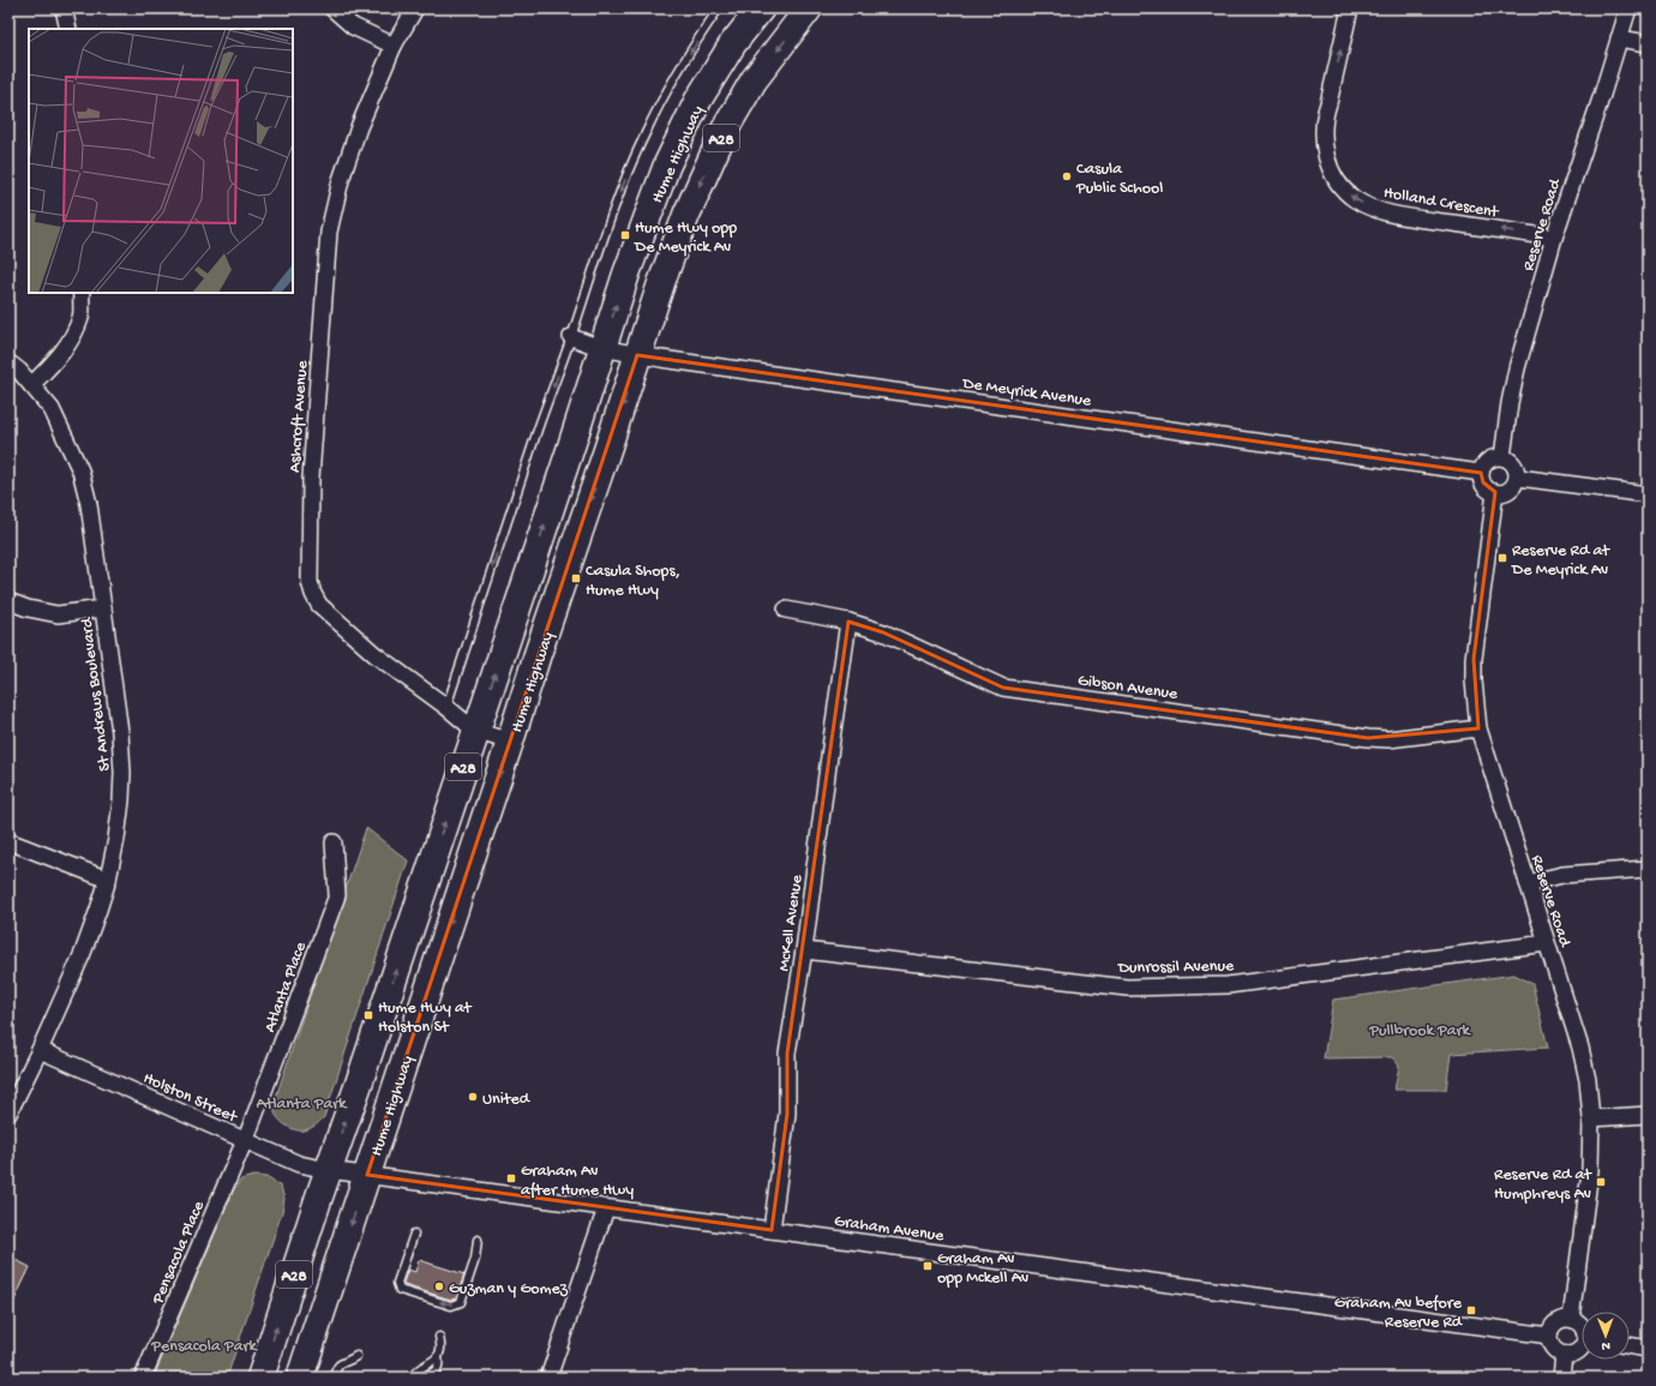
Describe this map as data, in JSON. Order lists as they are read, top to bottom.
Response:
{
  "streets": {
    "highway": ["A28", "Hume Highway"],
    "street": [
      "Holland Crescent",
      "Reserve Road",
      "De Meyrick Avenue",
      "Ashcroft Avenue",
      "Gibson Avenue",
      "St Andrews Boulevard",
      "McKell Avenue",
      "Dunrossil Avenue",
      "Atlanta Place",
      "Holston Street",
      "Graham Avenue",
      "Pensacola Place"
    ]
  },
  "crossings": [
    ["Hume Highway", "De Meyrick Avenue"],
    ["Hume Highway", "Ashcroft Avenue"],
    ["Hume Highway", "Holston Street"],
    ["Hume Highway", "Graham Avenue"],
    ["Holland Crescent", "Reserve Road"],
    ["Reserve Road", "De Meyrick Avenue"],
    ["Reserve Road", "Gibson Avenue"],
    ["Reserve Road", "Dunrossil Avenue"],
    ["Gibson Avenue", "McKell Avenue"],
    ["St Andrews Boulevard", "Holston Street"],
    ["McKell Avenue", "Dunrossil Avenue"],
    ["McKell Avenue", "Graham Avenue"],
    ["Atlanta Place", "Holston Street"],
    ["Atlanta Place", "Pensacola Place"],
    ["Holston Street", "Graham Avenue"],
    ["Holston Street", "Pensacola Place"]
  ],
  "parks": ["Pullbrook Park", "Atlanta Park", "Pensacola Park"],
  "places": {
    "other": ["Casula Public School", "United", "Guzman y Gomez"],
    "transit": [
      "Hume Hwy opp De Meyrick Av",
      "Reserve Rd at De Meyrick Av",
      "Casula Shops, Hume Hwy",
      "Hume Hwy at Holston St",
      "Graham Av after Hume Hwy",
      "Reserve Rd at Humphreys Av",
      "Graham Av opp Mckell Av",
      "Graham Av before Reserve Rd"
    ]
  },
  "north": "bottom"
}
